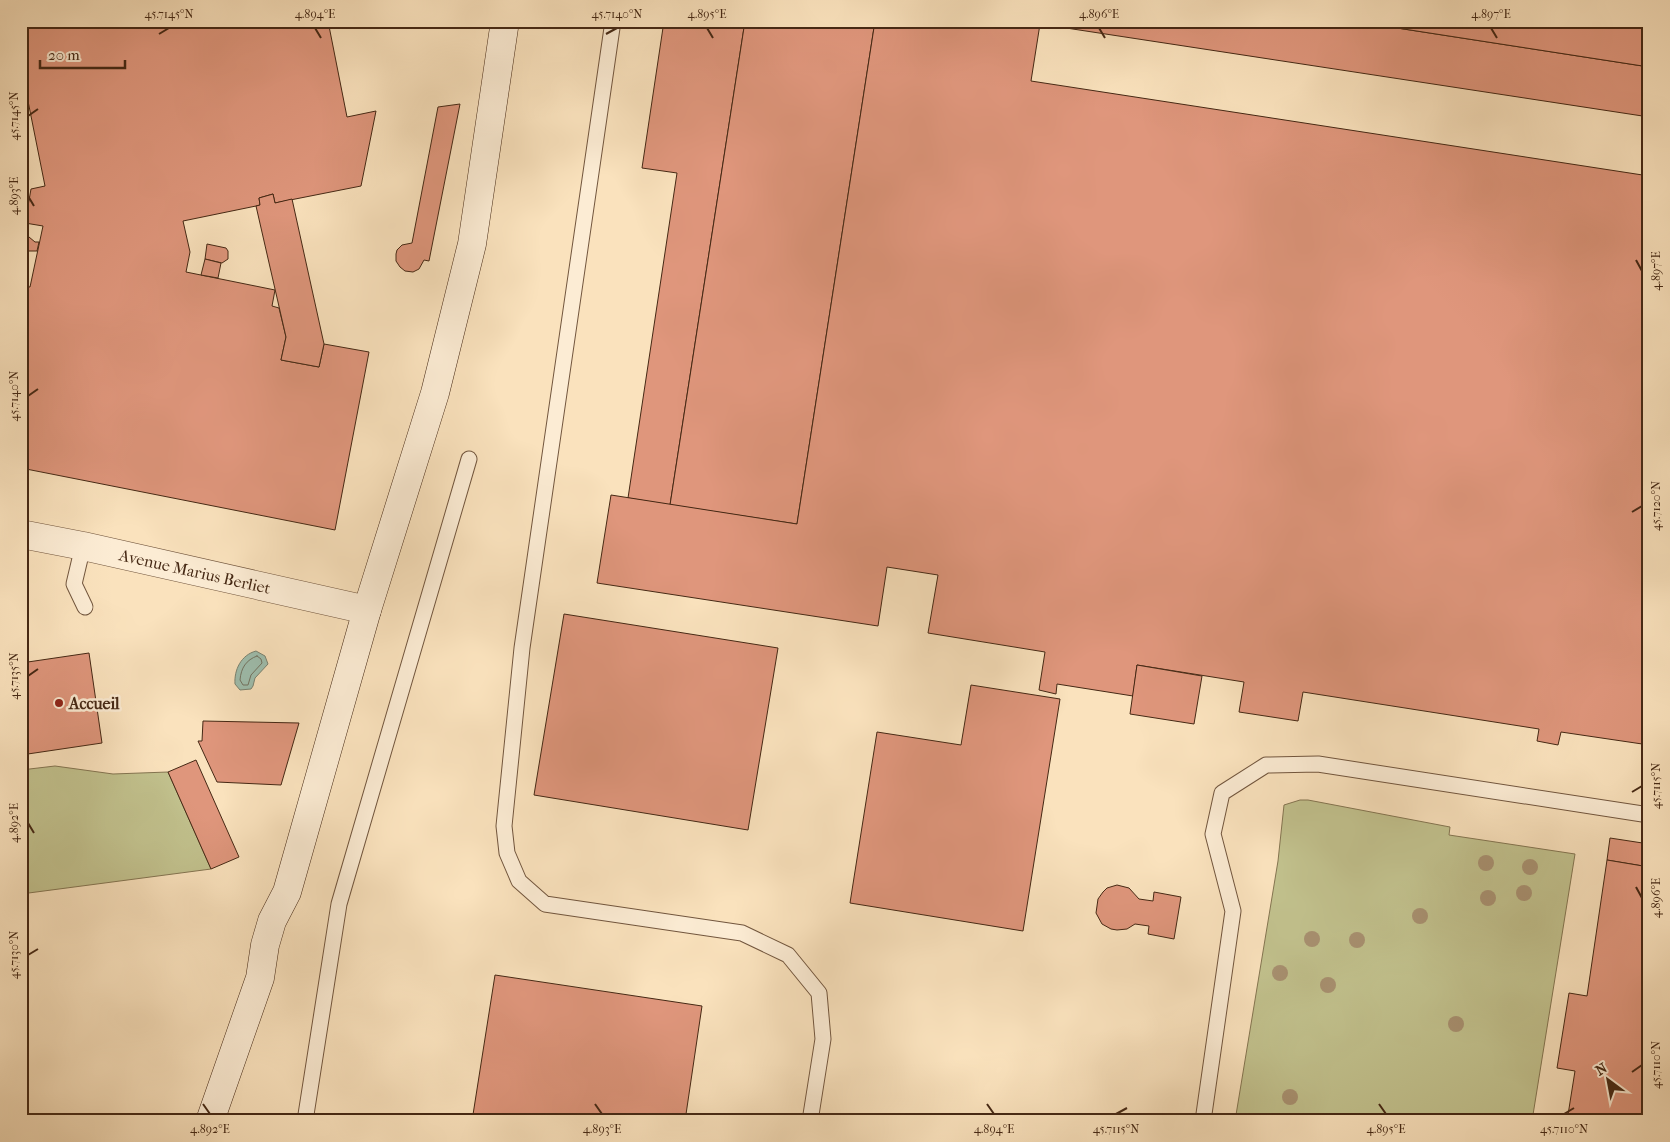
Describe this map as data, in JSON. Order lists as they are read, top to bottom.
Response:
{
  "streets": {
    "street": ["Avenue Marius Berliet"]
  },
  "places": ["Accueil"],
  "scale_bar": "20 m",
  "north": "top left",
  "coordinates": [
    "45.7145°N",
    "4.894°E",
    "45.7140°N",
    "4.895°E",
    "4.896°E",
    "4.897°E",
    "4.893°E",
    "45.7120°N",
    "45.7135°N",
    "45.7115°N",
    "4.892°E",
    "45.7130°N",
    "45.7110°N"
  ]
}
